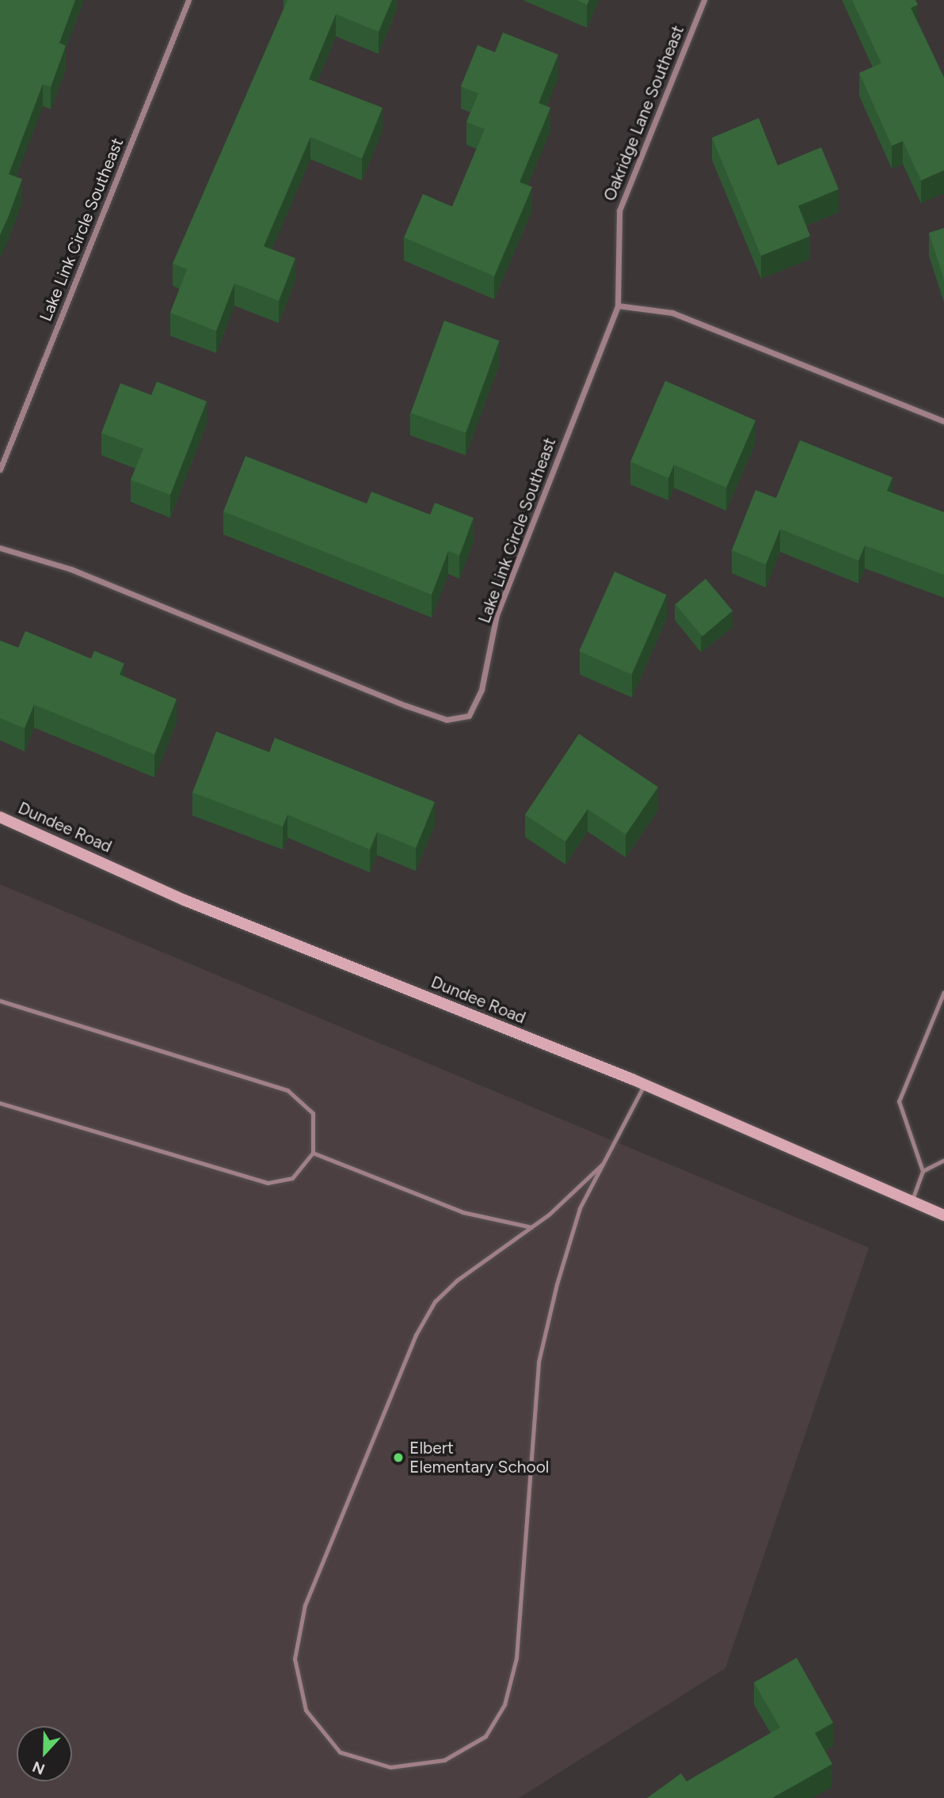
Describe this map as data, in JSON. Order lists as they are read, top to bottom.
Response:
{
  "streets": {
    "main road": ["Dundee Road"],
    "street": ["Oakridge Lane Southeast", "Lake Link Circle Southeast"]
  },
  "crossings": [
    ["Oakridge Lane Southeast", "Lake Link Circle Southeast"]
  ],
  "places": ["Elbert Elementary School"],
  "north": "bottom"
}
